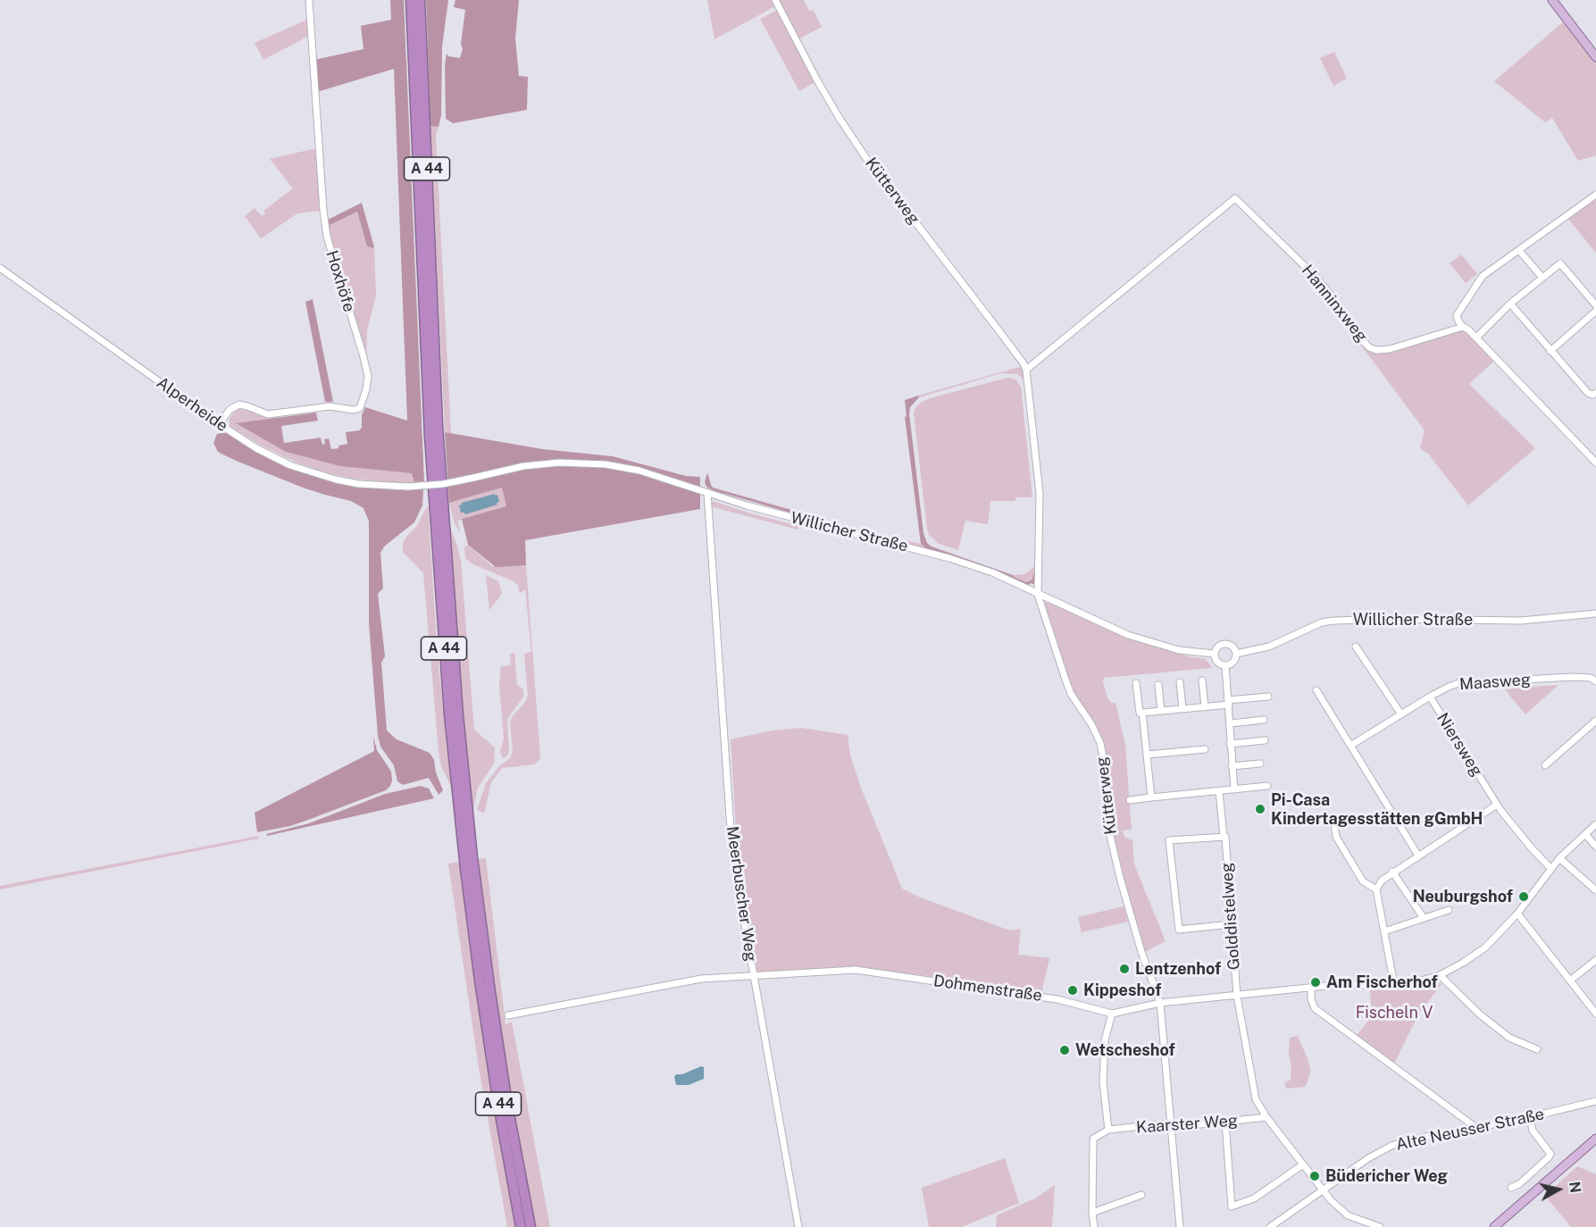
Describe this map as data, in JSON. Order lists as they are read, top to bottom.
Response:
{
  "streets": {
    "highway": ["A 44"],
    "street": [
      "Kütterweg",
      "Hoxhöfe",
      "Hanninxweg",
      "Alperheide",
      "Willicher Straße",
      "Maasweg",
      "Niersweg",
      "Meerbuscher Weg",
      "Golddistelweg",
      "Dohmenstraße",
      "Kaarster Weg",
      "Alte Neusser Straße"
    ]
  },
  "crossings": [
    ["Kütterweg", "Hanninxweg"],
    ["Kütterweg", "Willicher Straße"],
    ["Kütterweg", "Dohmenstraße"],
    ["Kütterweg", "Kaarster Weg"],
    ["Hoxhöfe", "Alperheide"],
    ["Alperheide", "Willicher Straße"],
    ["Willicher Straße", "Meerbuscher Weg"],
    ["Maasweg", "Niersweg"],
    ["Niersweg", "Dohmenstraße"],
    ["Meerbuscher Weg", "Dohmenstraße"],
    ["Golddistelweg", "Dohmenstraße"]
  ],
  "parks": ["Fischeln V"],
  "places": [
    "Pi-Casa Kindertagesstätten gGmbH",
    "Neuburgshof",
    "Lentzenhof",
    "Am Fischerhof",
    "Kippeshof",
    "Wetscheshof",
    "Büdericher Weg"
  ],
  "north": "right"
}
